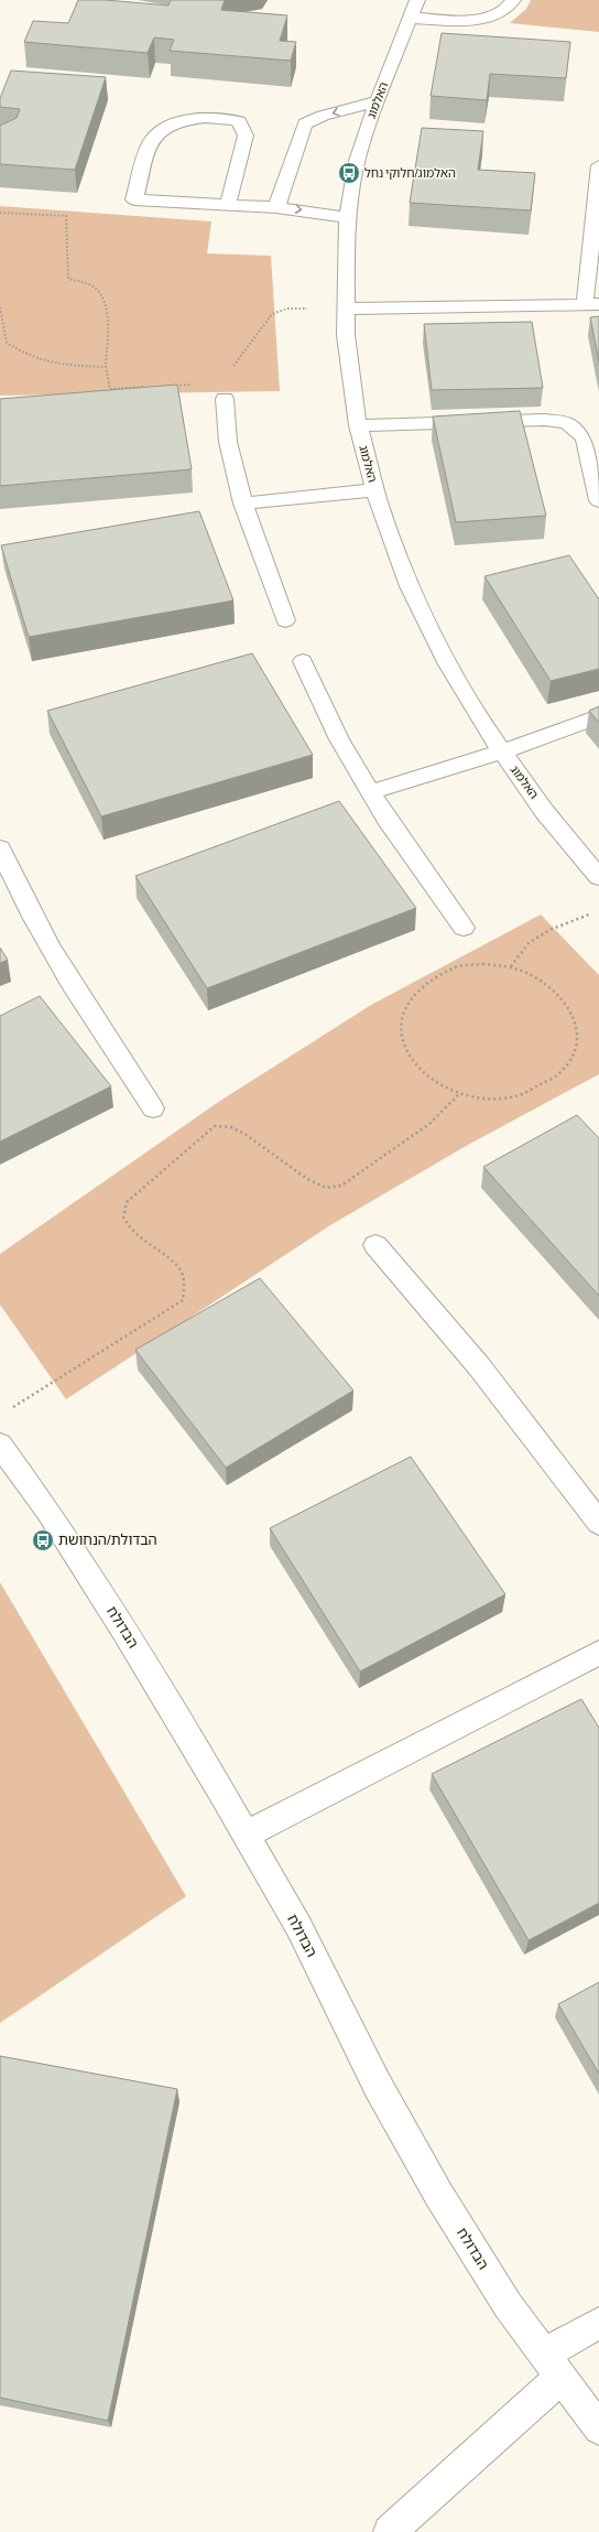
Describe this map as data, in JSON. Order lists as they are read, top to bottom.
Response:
{
  "streets": {
    "street": ["האלמוג", "הבדולח"]
  },
  "places": {
    "bus stop": ["האלמוג/חלוקי נחל", "הבדולת/הנחושת"]
  }
}
